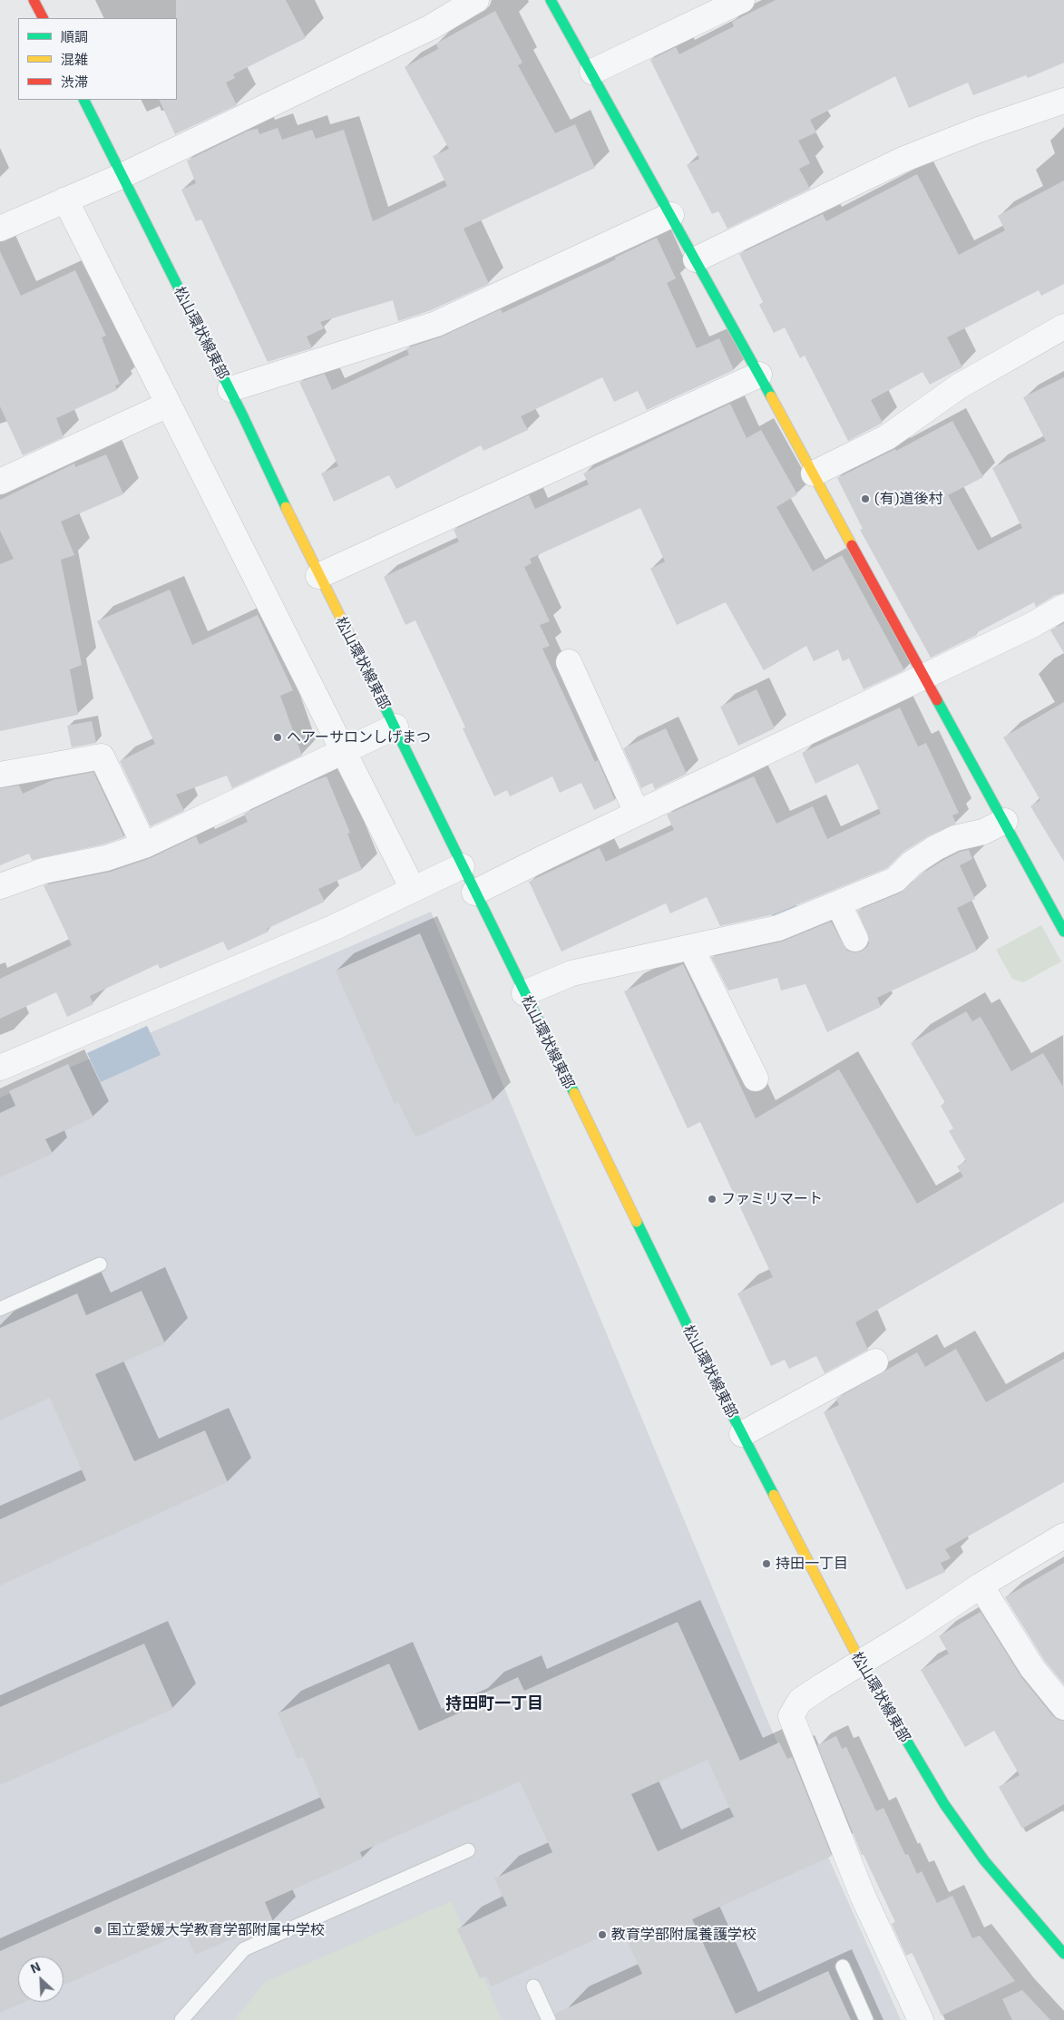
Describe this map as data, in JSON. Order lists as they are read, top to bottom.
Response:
{
  "streets": {
    "street": ["松山環状線東部"]
  },
  "districts": ["持田町一丁目"],
  "places": [
    "(有)道後村",
    "ヘアーサロンしげまつ",
    "ファミリマート",
    "持田一丁目",
    "国立愛媛大学教育学部附属中学校",
    "教育学部附属養護学校"
  ],
  "legend": ["順調", "混雑", "渋滞"],
  "north": "top left"
}
